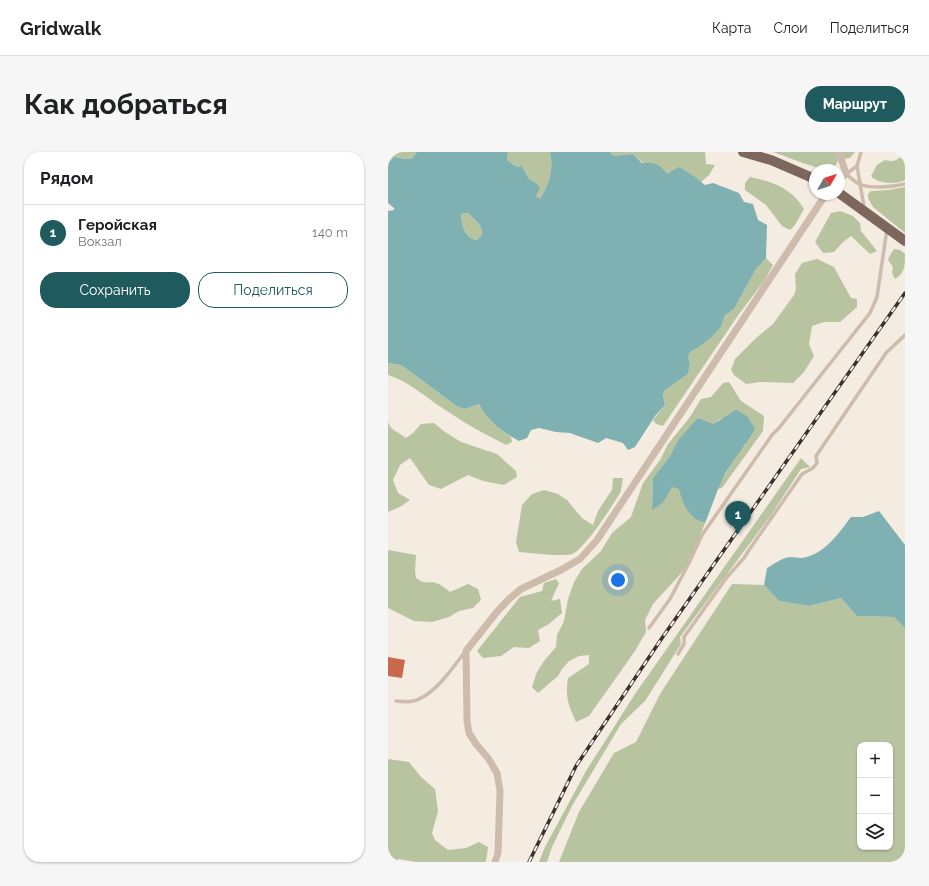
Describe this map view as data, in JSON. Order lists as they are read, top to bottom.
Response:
{
  "north": "top right",
  "page": {
    "header": "Gridwalk",
    "nav": ["Карта", "Слои", "Поделиться"],
    "buttons": [
      "Маршрут",
      ["Сохранить", "Поделиться"]
    ],
    "title": "Как добраться",
    "heading": "Рядом",
    "list": [
      {
        "mark": "1",
        "name": "Геройская",
        "note": "Вокзал",
        "value": "140 m"
      }
    ],
    "pins": "1",
    "map_buttons": ["+", "−"]
  }
}
